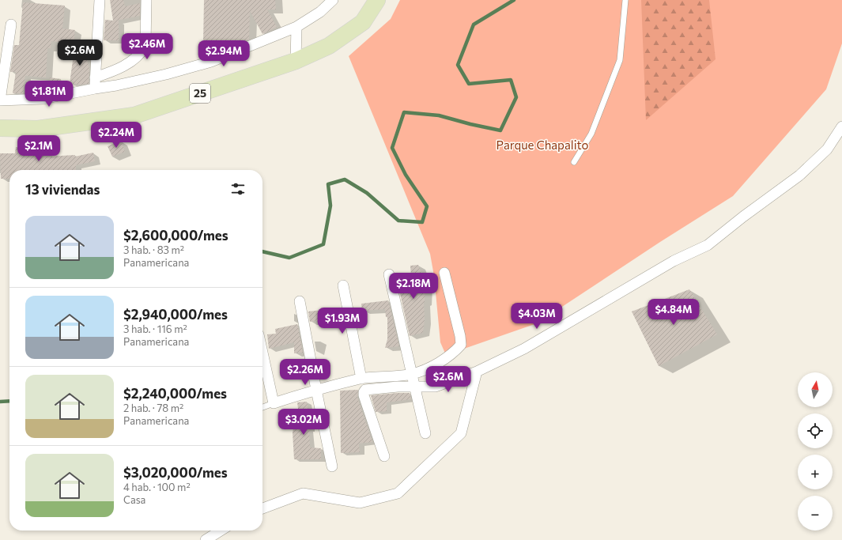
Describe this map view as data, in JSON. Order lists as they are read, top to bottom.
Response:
{
  "streets": {
    "main road": ["25"]
  },
  "parks": ["Parque Chapalito"],
  "north": "top",
  "page": {
    "price": [
      "$2.46M",
      "$2.6M",
      "$2.94M",
      "$1.81M",
      "$2.24M",
      "$2.1M",
      "$2.18M",
      "$4.84M",
      "$4.03M",
      "$1.93M",
      "$2.26M",
      "$2.6M",
      "$3.02M"
    ],
    "heading": "13 viviendas",
    "list": [
      {
        "name": "$2,600,000/mes",
        "note": "3 hab. · 83 m² · Panamericana"
      },
      {
        "name": "$2,940,000/mes",
        "note": "3 hab. · 116 m² · Panamericana"
      },
      {
        "name": "$2,240,000/mes",
        "note": "2 hab. · 78 m² · Panamericana"
      },
      {
        "name": "$3,020,000/mes",
        "note": "4 hab. · 100 m² · Casa"
      }
    ],
    "map_buttons": ["+", "−"]
  }
}
